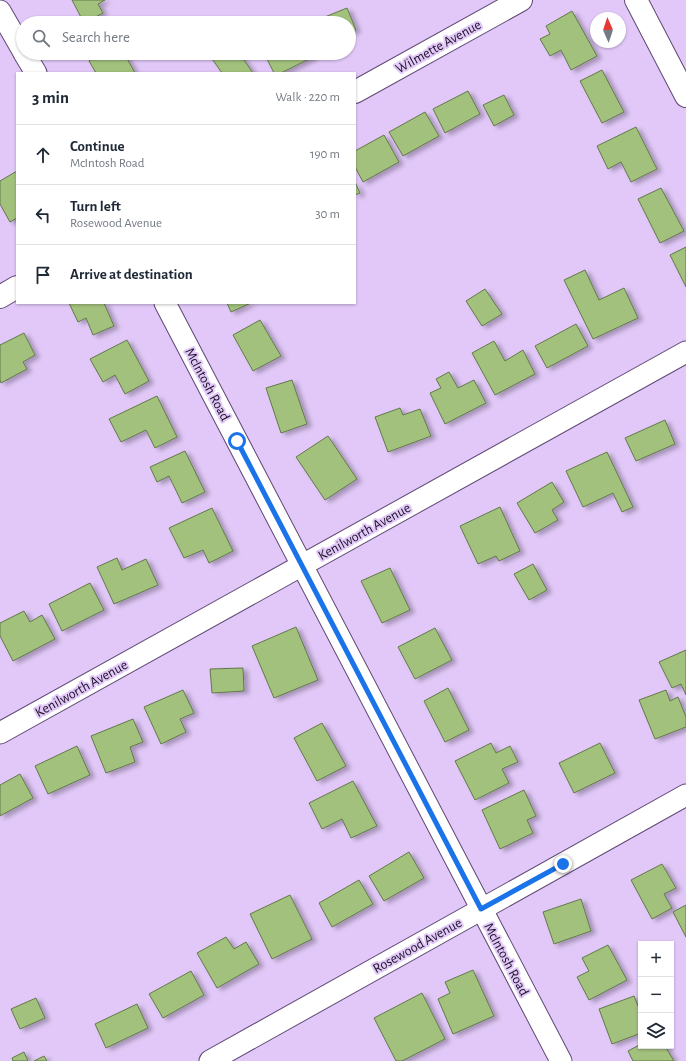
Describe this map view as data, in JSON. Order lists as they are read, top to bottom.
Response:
{
  "streets": {
    "street": [
      "Wilmette Avenue",
      "McIntosh Road",
      "Kenilworth Avenue",
      "Rosewood Avenue"
    ]
  },
  "crossings": [
    ["McIntosh Road", "Kenilworth Avenue"],
    ["McIntosh Road", "Rosewood Avenue"]
  ],
  "north": "top",
  "page": {
    "search": "Search here",
    "heading": ["3 min", "Walk · 220 m"],
    "list": [
      ["Continue", "McIntosh Road", "190 m"],
      ["Turn left", "Rosewood Avenue", "30 m"],
      "Arrive at destination"
    ],
    "map_buttons": ["+", "−"]
  }
}
